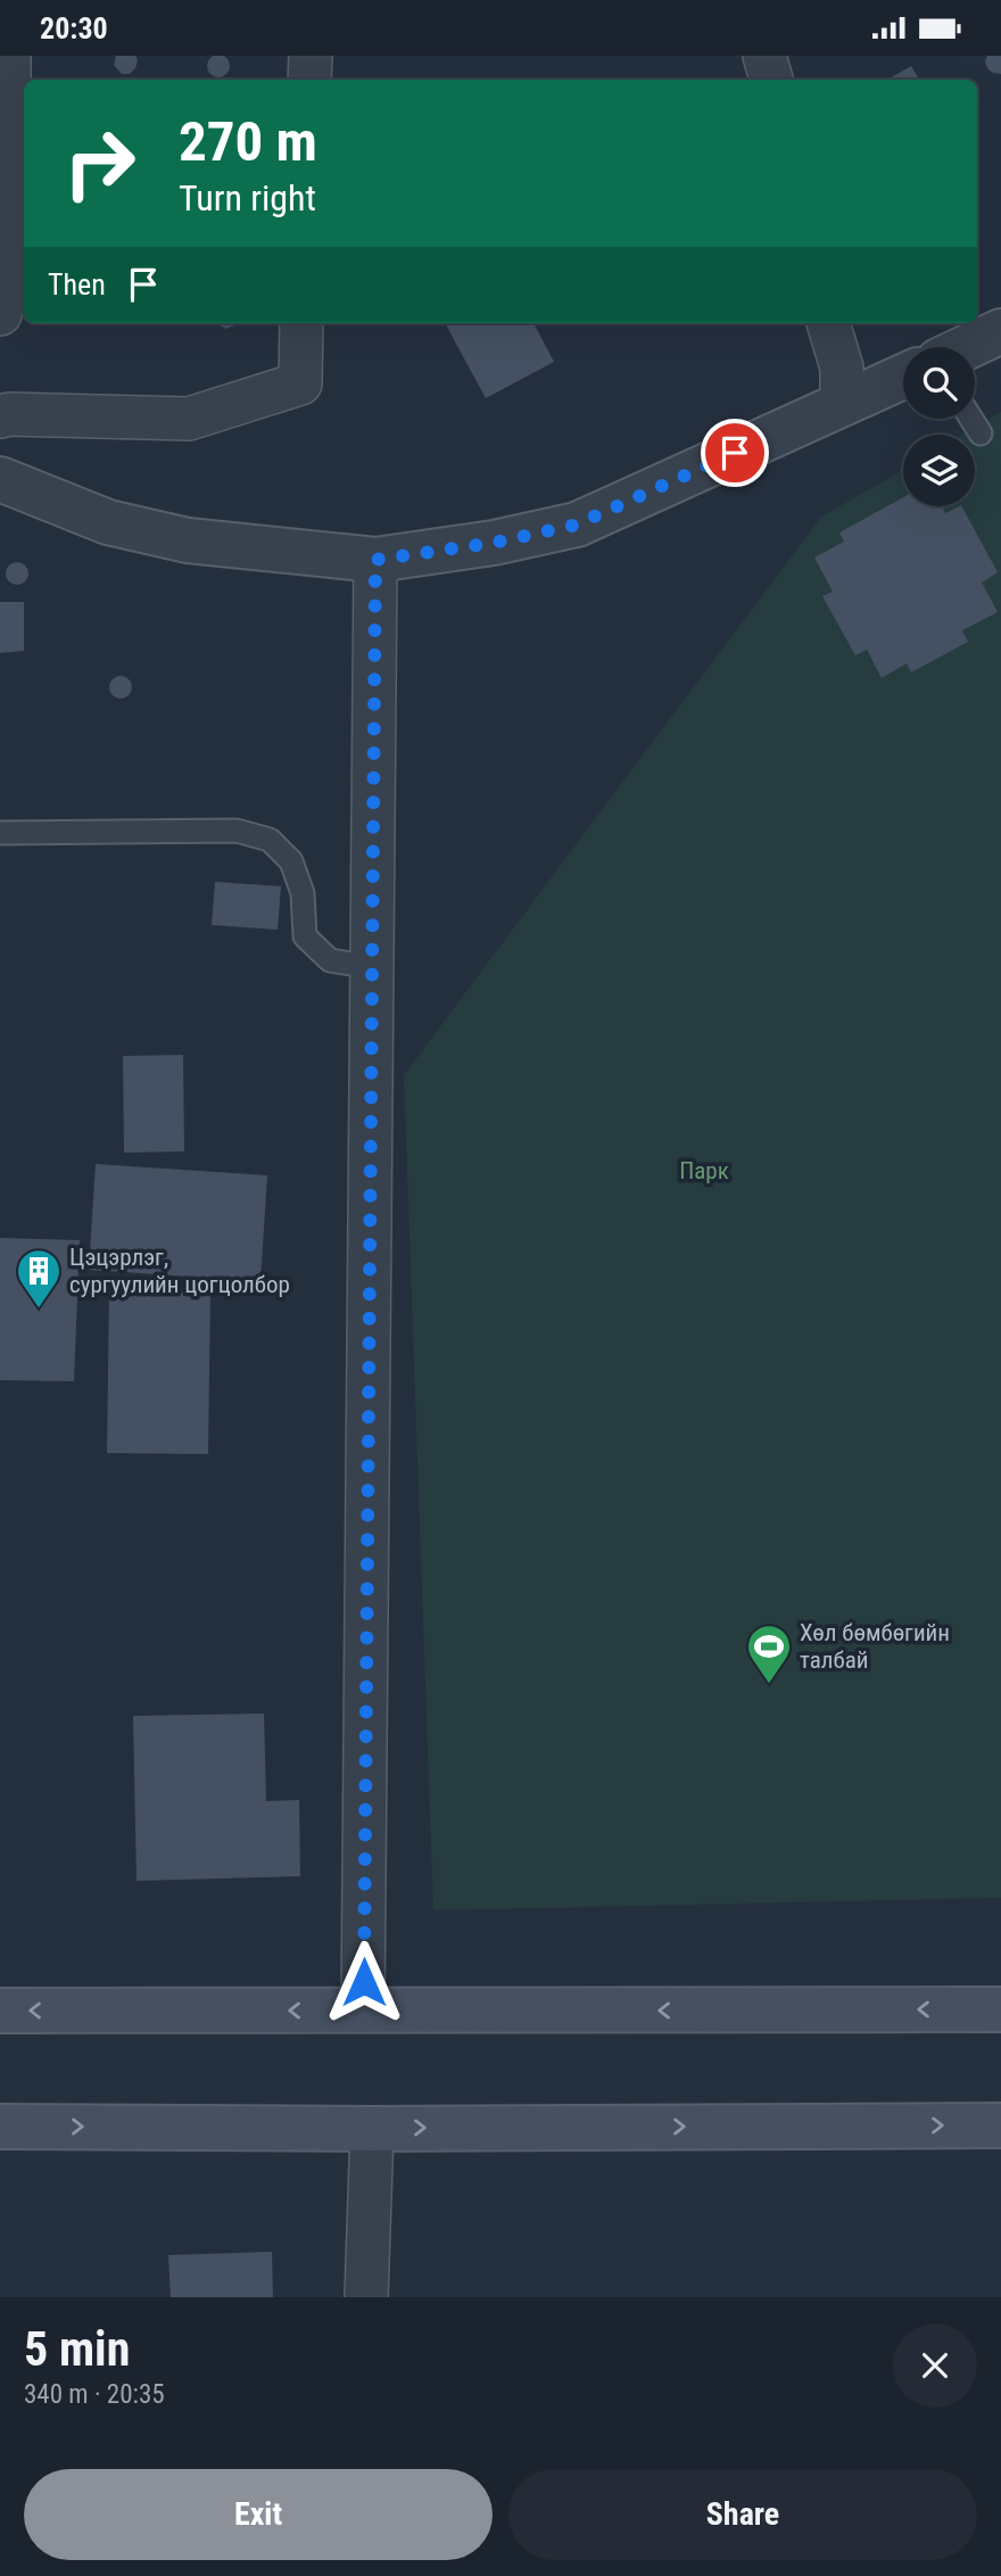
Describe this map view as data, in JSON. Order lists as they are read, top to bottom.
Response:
{
  "parks": ["Парк"],
  "places": {
    "building": ["Цэцэрлэг, сургуулийн цогцолбор"],
    "sports": ["Хөл бөмбөгийн талбай"]
  },
  "page": {
    "status": "20:30",
    "turn": ["270 m", "Turn right"],
    "then": "Then",
    "heading": ["5 min", "340 m · 20:35"],
    "buttons": ["Exit", "Share"]
  }
}
